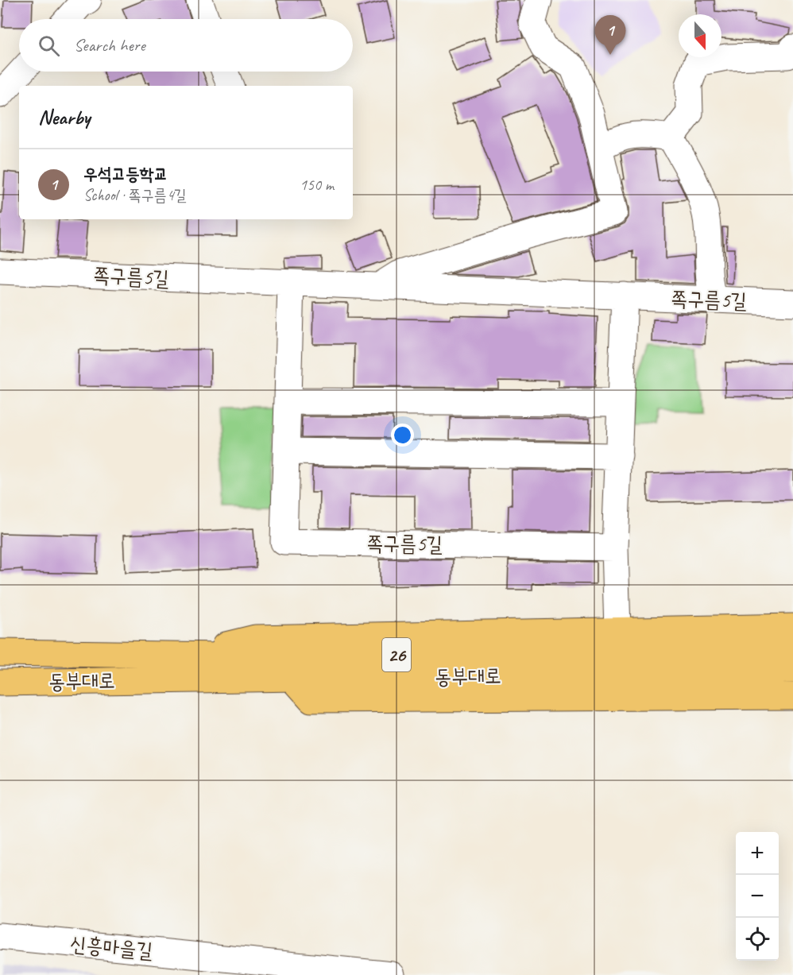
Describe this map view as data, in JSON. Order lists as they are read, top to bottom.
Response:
{
  "streets": {
    "main road": ["26", "동부대로"],
    "street": ["쪽구름5길", "신흥마을길"]
  },
  "north": "bottom",
  "page": {
    "pins": "1",
    "search": "Search here",
    "heading": "Nearby",
    "list": [
      {
        "mark": "1",
        "name": "우석고등학교",
        "note": "School · 쪽구름4길",
        "value": "150 m"
      }
    ],
    "map_buttons": ["+", "−"]
  }
}
